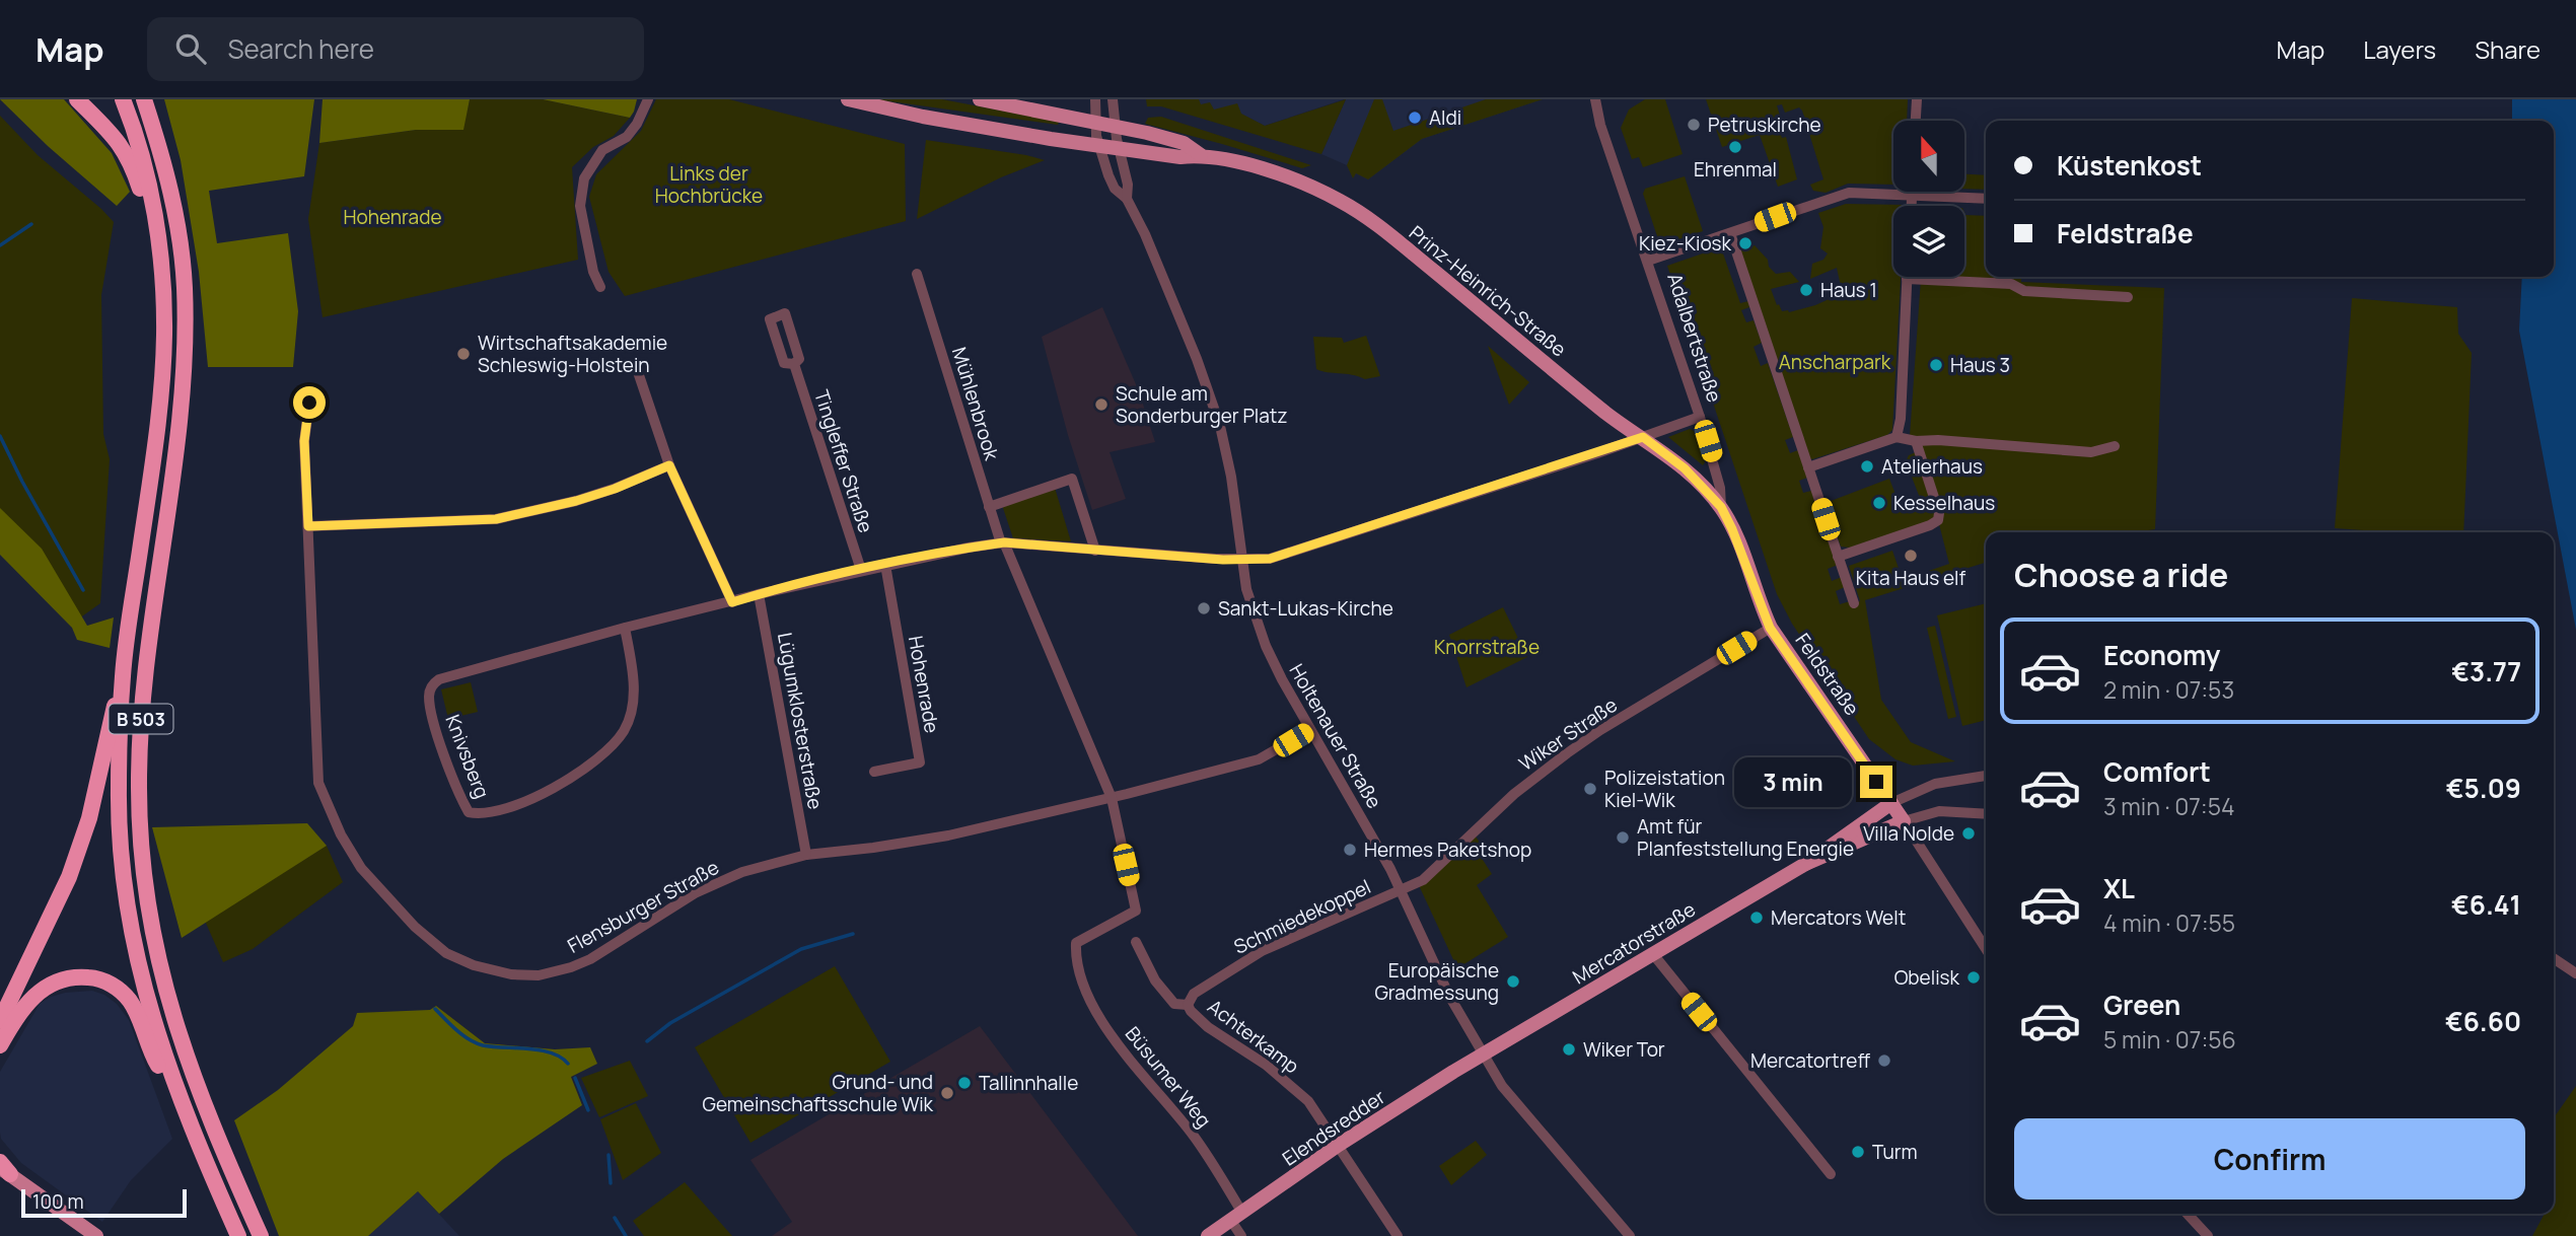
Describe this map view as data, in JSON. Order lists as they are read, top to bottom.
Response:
{
  "streets": {
    "highway": ["B 503"],
    "main road": [
      "Prinz-Heinrich-Straße",
      "Adalbertstraße",
      "Feldstraße",
      "Mercatorstraße",
      "Elendsredder"
    ],
    "street": [
      "Mühlenbrook",
      "Tingleffer Straße",
      "Hohenrade",
      "Lügumklosterstraße",
      "Wiker Straße",
      "Holtenauer Straße",
      "Knivsberg",
      "Flensburger Straße",
      "Schmiedekoppel",
      "Achterkamp",
      "Büsumer Weg"
    ]
  },
  "crossings": [
    ["Prinz-Heinrich-Straße", "Adalbertstraße"],
    ["Prinz-Heinrich-Straße", "Holtenauer Straße"],
    ["Adalbertstraße", "Feldstraße"],
    ["Adalbertstraße", "Wiker Straße"],
    ["Feldstraße", "Wiker Straße"],
    ["Feldstraße", "Mercatorstraße"],
    ["Lügumklosterstraße", "Flensburger Straße"],
    ["Wiker Straße", "Holtenauer Straße"],
    ["Wiker Straße", "Schmiedekoppel"],
    ["Holtenauer Straße", "Flensburger Straße"],
    ["Holtenauer Straße", "Schmiedekoppel"],
    ["Holtenauer Straße", "Mercatorstraße"],
    ["Holtenauer Straße", "Elendsredder"],
    ["Flensburger Straße", "Büsumer Weg"],
    ["Schmiedekoppel", "Achterkamp"],
    ["Mercatorstraße", "Elendsredder"],
    ["Achterkamp", "Elendsredder"],
    ["Büsumer Weg", "Elendsredder"]
  ],
  "parks": [
    "Links der Hochbrücke",
    "Hohenrade",
    "Anscharpark",
    "Knorrstraße"
  ],
  "places": [
    "Aldi",
    "Petruskirche",
    "Ehrenmal",
    "Kiez-Kiosk",
    "Haus 1",
    "Wirtschaftsakademie Schleswig-Holstein",
    "Haus 3",
    "Schule am Sonderburger Platz",
    "Atelierhaus",
    "Kesselhaus",
    "Kita Haus elf",
    "Sankt-Lukas-Kirche",
    "Polizeistation Kiel-Wik",
    "Villa Nolde",
    "Amt für Planfeststellung Energie",
    "Hermes Paketshop",
    "Mercators Welt",
    "Obelisk",
    "Europäische Gradmessung",
    "Wiker Tor",
    "Mercatortreff",
    "Tallinnhalle",
    "Grund- und Gemeinschaftsschule Wik",
    "Turm"
  ],
  "scale_bar": "100 m",
  "north": "top",
  "page": {
    "header": "Map",
    "search": "Search here",
    "nav": ["Map", "Layers", "Share"],
    "banner": ["Küstenkost", "Feldstraße"],
    "heading": "Choose a ride",
    "list": [
      {
        "name": "Economy",
        "note": "2 min · 07:53",
        "value": "€3.77"
      },
      {
        "name": "Comfort",
        "note": "3 min · 07:54",
        "value": "€5.09"
      },
      {
        "name": "XL",
        "note": "4 min · 07:55",
        "value": "€6.41"
      },
      {
        "name": "Green",
        "note": "5 min · 07:56",
        "value": "€6.60"
      }
    ],
    "bubble": "3 min",
    "buttons": "Confirm",
    "scale": "100 m"
  }
}
